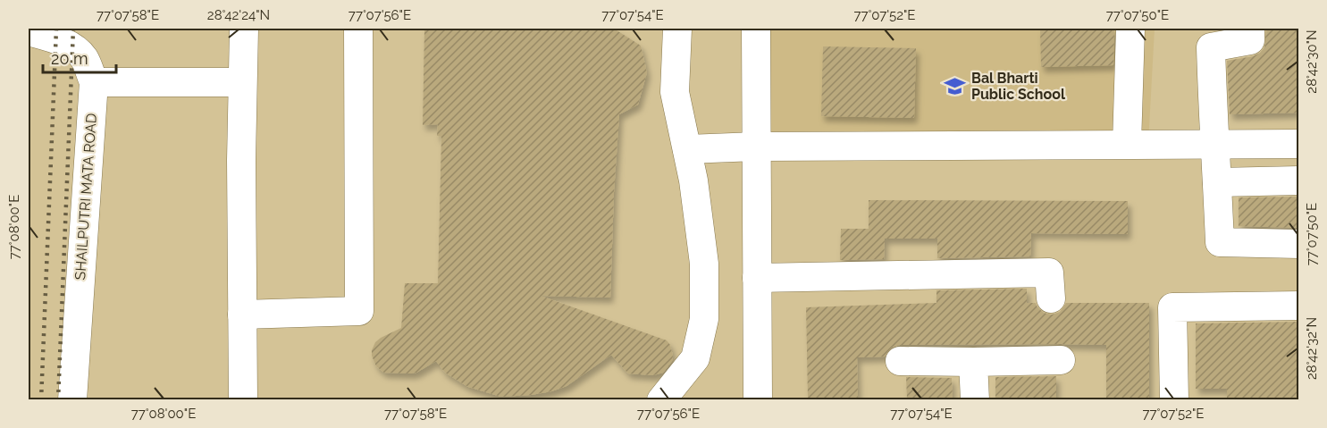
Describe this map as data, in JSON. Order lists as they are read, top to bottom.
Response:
{
  "streets": {
    "street": ["SHAILPUTRI MATA ROAD"]
  },
  "places": {
    "school or university": ["Bal Bharti Public School"]
  },
  "scale_bar": "20 m",
  "coordinates": [
    "77°07'58\"E",
    "28°42'24\"N",
    "77°07'56\"E",
    "77°07'54\"E",
    "77°07'52\"E",
    "77°07'50\"E",
    "28°42'30\"N",
    "77°08'00\"E",
    "28°42'32\"N"
  ]
}
